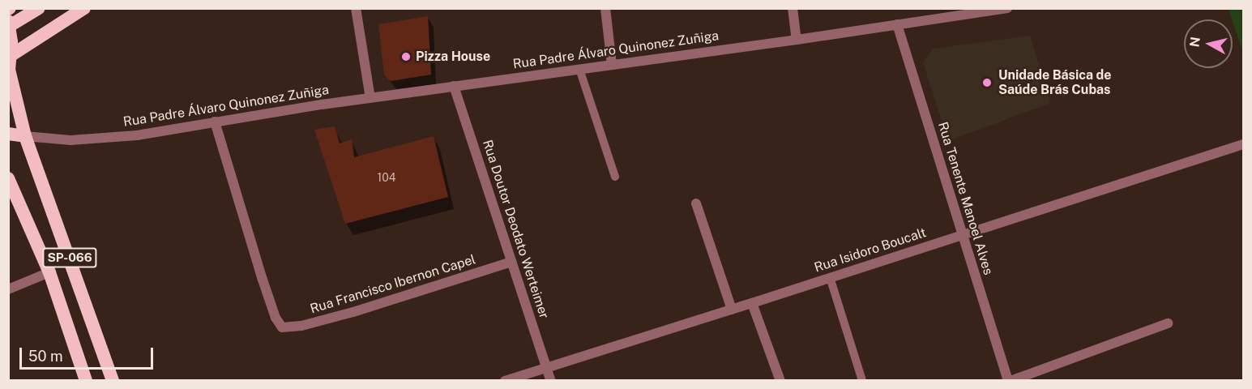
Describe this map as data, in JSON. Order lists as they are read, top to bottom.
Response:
{
  "streets": {
    "highway": ["SP-066"],
    "street": [
      "Rua Padre Álvaro Quinonez Zuñiga",
      "Rua Tenente Manoel Alves",
      "Rua Doutor Deodato Werteimer",
      "Rua Isidoro Boucalt",
      "Rua Francisco Ibernon Capel"
    ]
  },
  "crossings": [
    ["Rua Padre Álvaro Quinonez Zuñiga", "Rua Tenente Manoel Alves"],
    ["Rua Padre Álvaro Quinonez Zuñiga", "Rua Doutor Deodato Werteimer"],
    ["Rua Padre Álvaro Quinonez Zuñiga", "SP-066"],
    ["Rua Padre Álvaro Quinonez Zuñiga", "Rua Francisco Ibernon Capel"],
    ["Rua Tenente Manoel Alves", "Rua Isidoro Boucalt"],
    ["Rua Doutor Deodato Werteimer", "Rua Isidoro Boucalt"],
    ["Rua Doutor Deodato Werteimer", "Rua Francisco Ibernon Capel"]
  ],
  "places": ["Pizza House", "Unidade Básica de Saúde Brás Cubas"],
  "house_numbers": ["104"],
  "scale_bar": "50 m",
  "north": "left"
}
